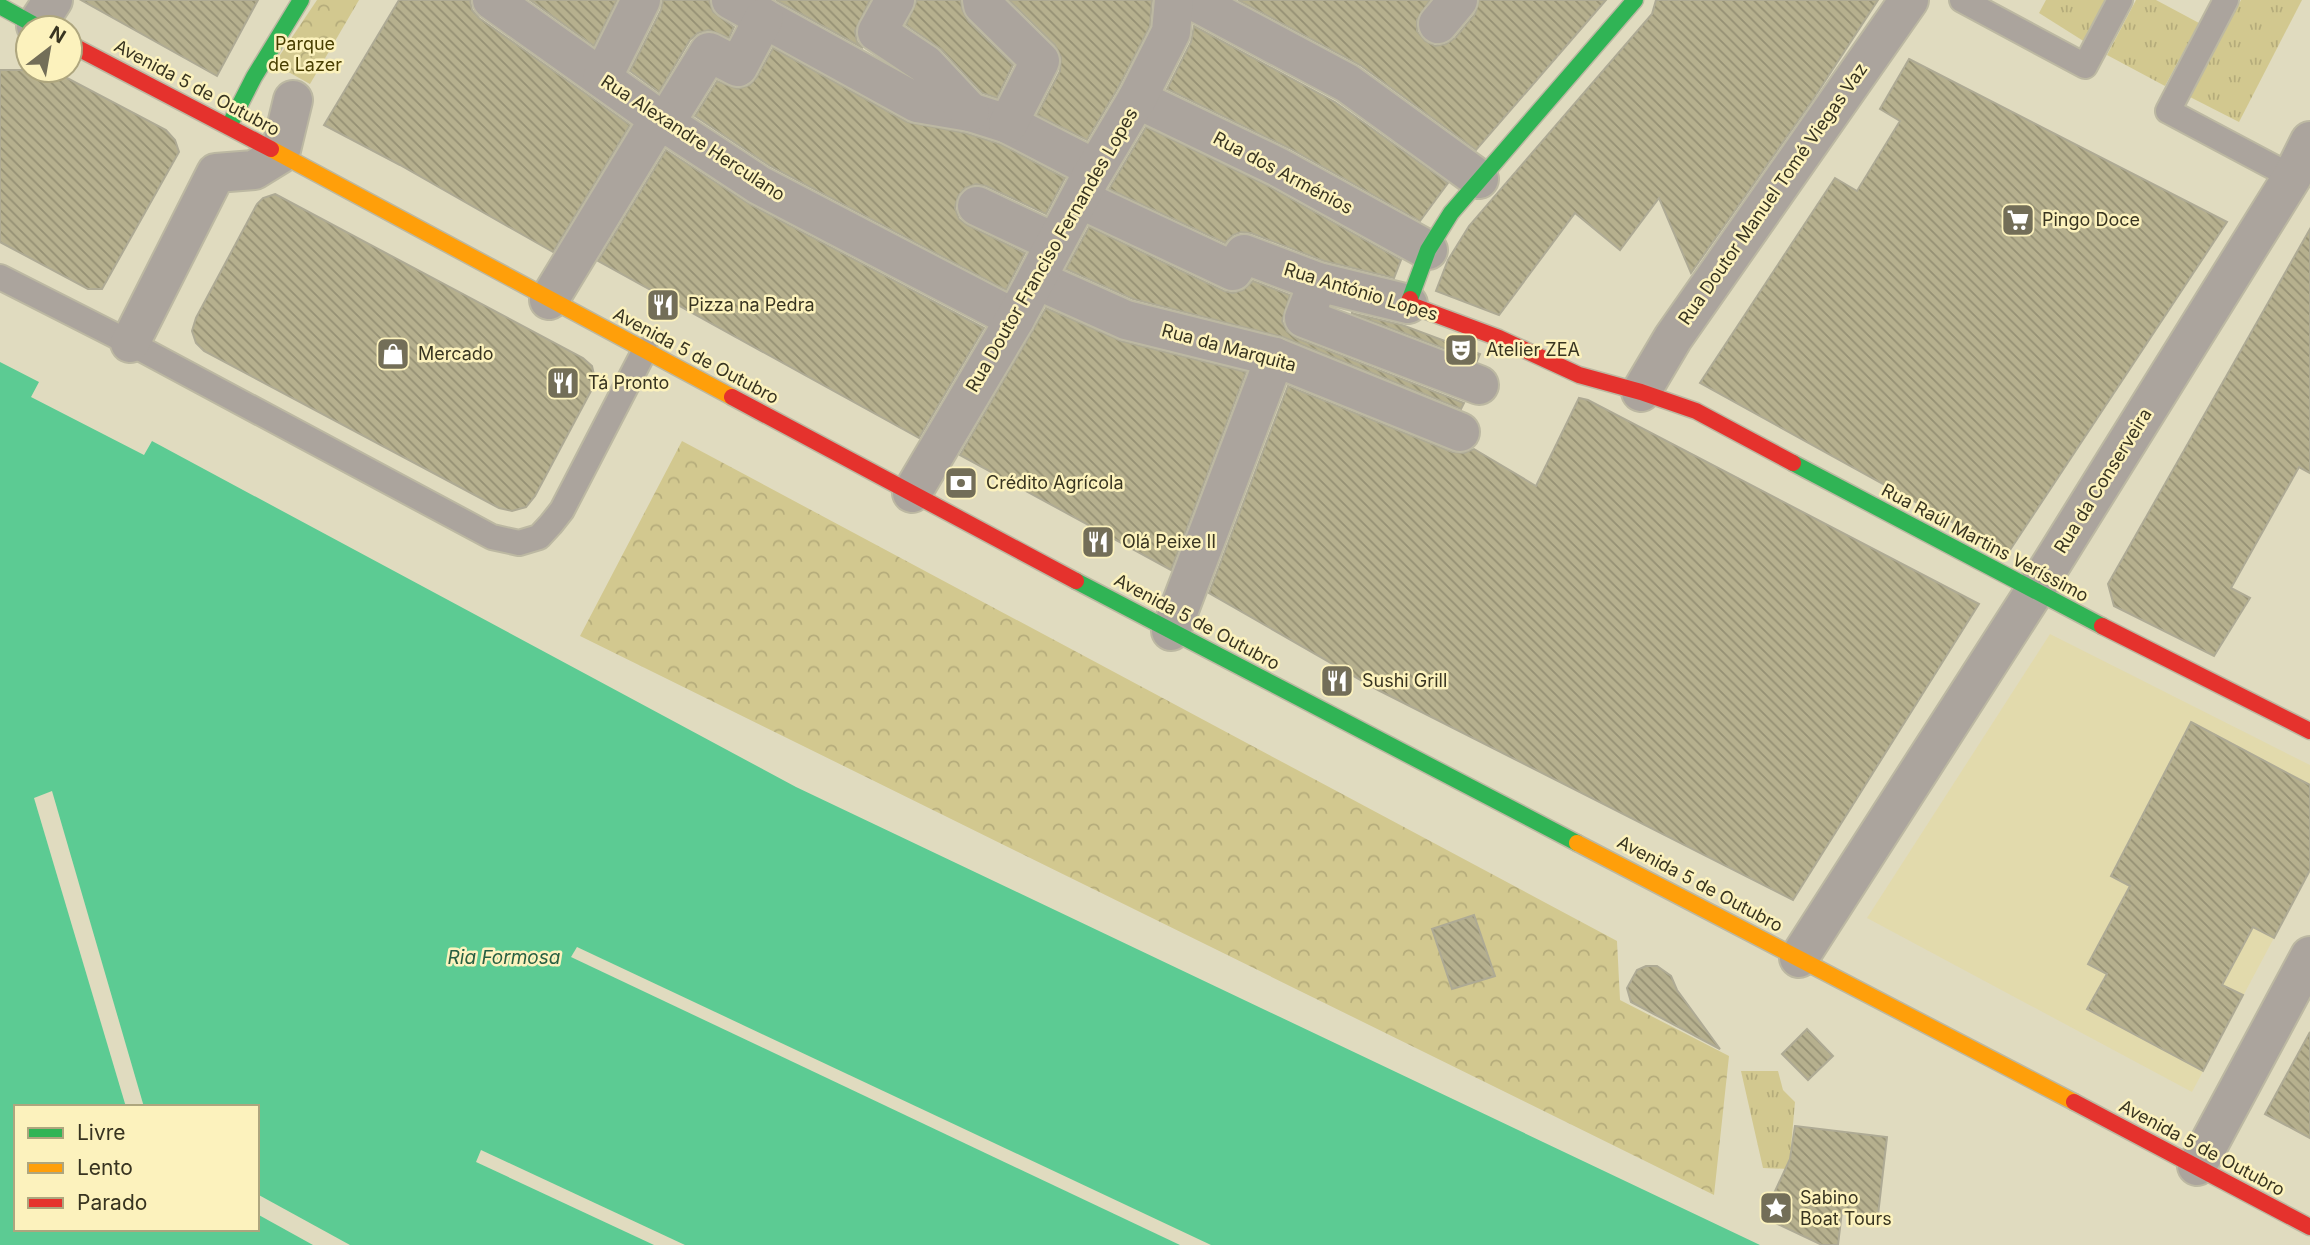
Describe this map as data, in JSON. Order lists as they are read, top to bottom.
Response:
{
  "streets": {
    "main road": ["Avenida 5 de Outubro", "Rua António Lopes", "Rua Raúl Martins Veríssimo"],
    "street": [
      "Rua Alexandre Herculano",
      "Rua dos Arménios",
      "Rua Doutor Manuel Tomé Viegas Vaz",
      "Rua Doutor Franciso Fernandes Lopes",
      "Rua da Marquita",
      "Rua da Conserveira"
    ]
  },
  "crossings": [
    ["Avenida 5 de Outubro", "Rua Doutor Franciso Fernandes Lopes"],
    ["Avenida 5 de Outubro", "Rua da Conserveira"],
    ["Rua Alexandre Herculano", "Rua Doutor Franciso Fernandes Lopes"],
    ["Rua dos Arménios", "Rua Doutor Franciso Fernandes Lopes"],
    ["Rua Doutor Manuel Tomé Viegas Vaz", "Rua António Lopes"],
    ["Rua Doutor Manuel Tomé Viegas Vaz", "Rua Raúl Martins Veríssimo"],
    ["Rua Doutor Franciso Fernandes Lopes", "Rua António Lopes"],
    ["Rua Doutor Franciso Fernandes Lopes", "Rua da Marquita"],
    ["Rua António Lopes", "Rua Raúl Martins Veríssimo"],
    ["Rua da Conserveira", "Rua Raúl Martins Veríssimo"]
  ],
  "water": ["Ria Formosa"],
  "parks": ["Parque de Lazer"],
  "places": {
    "supermarket": ["Pingo Doce"],
    "restaurant": [
      "Pizza na Pedra",
      "Tá Pronto",
      "Olá Peixe II",
      "Sushi Grill"
    ],
    "theatre": ["Atelier ZEA"],
    "shop": ["Mercado"],
    "bank": ["Crédito Agrícola"],
    "place": ["Sabino Boat Tours"]
  },
  "legend": ["Livre", "Lento", "Parado"],
  "north": "top right"
}
